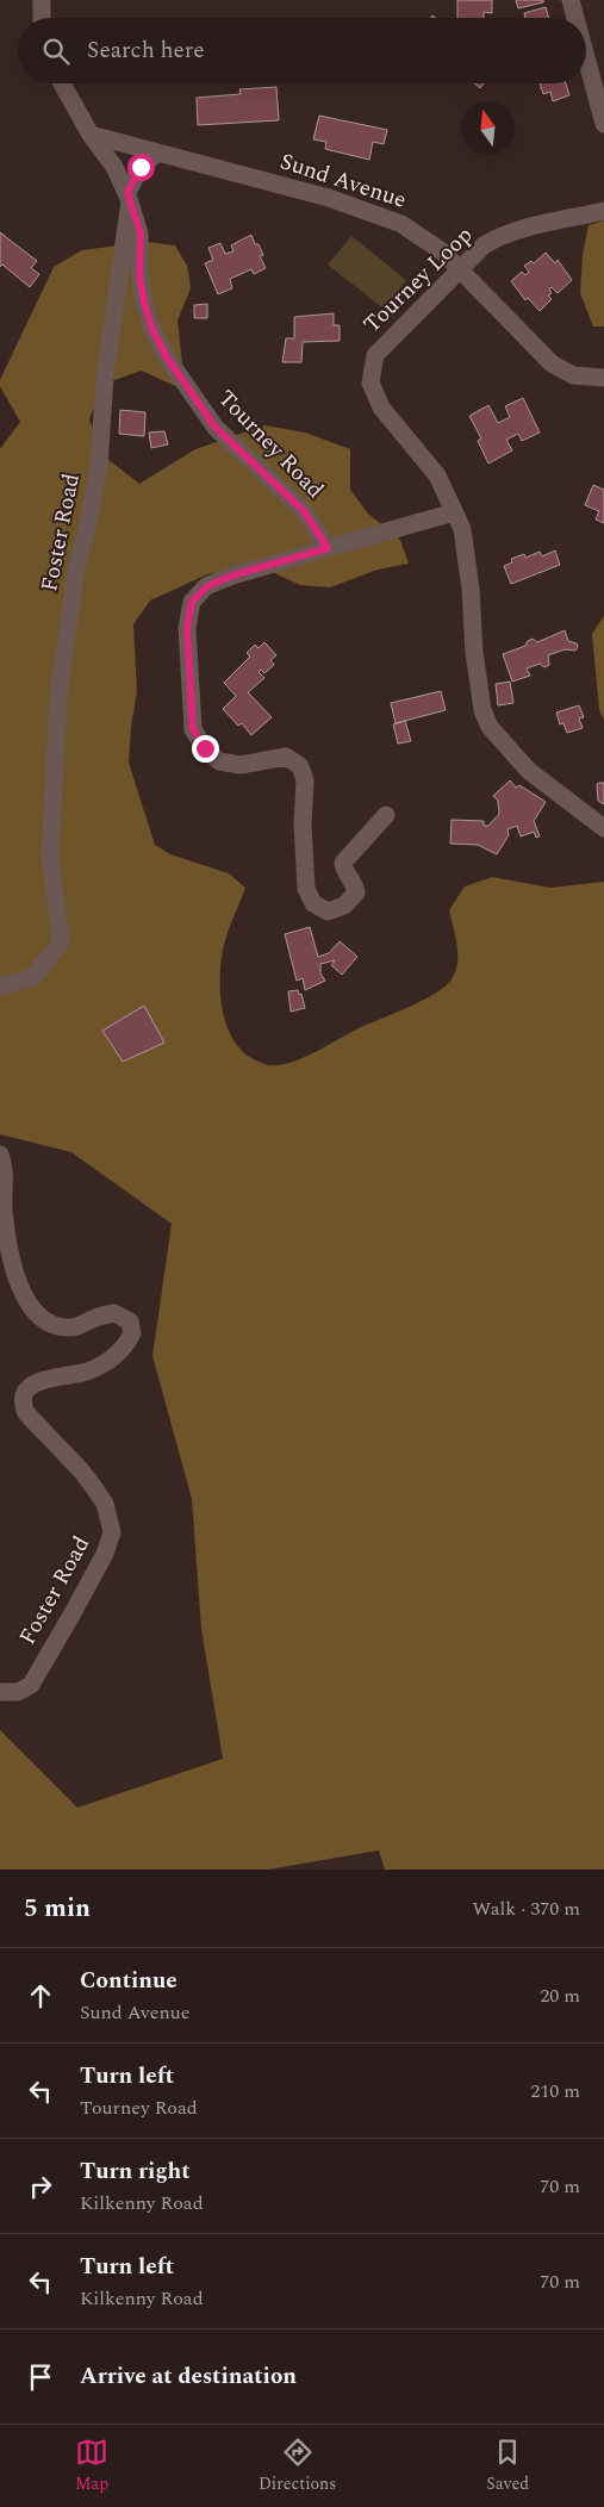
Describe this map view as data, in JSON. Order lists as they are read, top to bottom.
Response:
{
  "streets": {
    "street": [
      "Sund Avenue",
      "Tourney Loop",
      "Tourney Road",
      "Foster Road"
    ]
  },
  "crossings": [
    ["Sund Avenue", "Tourney Loop"],
    ["Tourney Road", "Foster Road"]
  ],
  "north": "top",
  "page": {
    "search": "Search here",
    "heading": ["5 min", "Walk · 370 m"],
    "list": [
      ["Continue", "Sund Avenue", "20 m"],
      ["Turn left", "Tourney Road", "210 m"],
      ["Turn right", "Kilkenny Road", "70 m"],
      ["Turn left", "Kilkenny Road", "70 m"],
      "Arrive at destination"
    ],
    "nav": ["Map", "Directions", "Saved"]
  }
}
